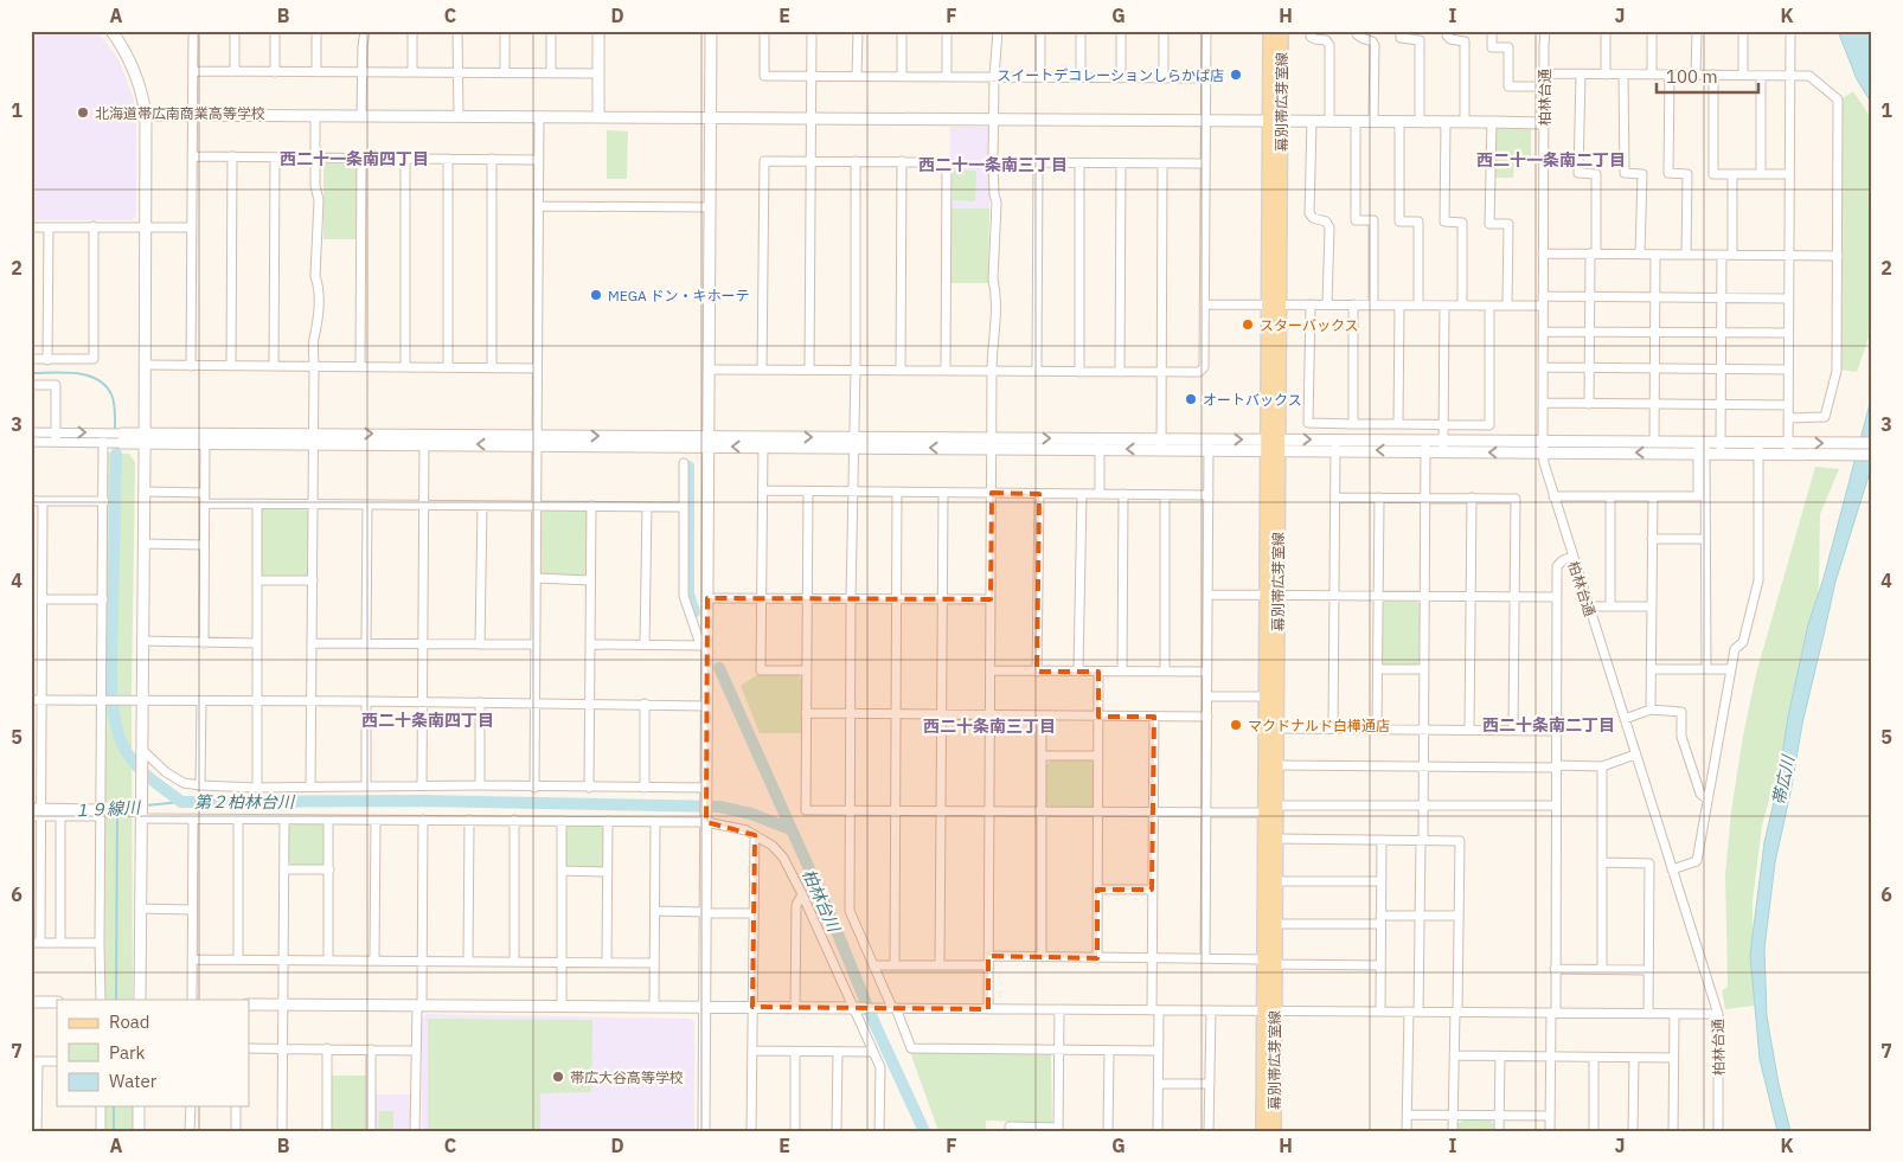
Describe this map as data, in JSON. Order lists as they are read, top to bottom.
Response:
{
  "streets": {
    "main road": ["幕別帯広芽室線"],
    "street": ["柏林台通"]
  },
  "districts": [
    "西二十一条南四丁目",
    "西二十一条南二丁目",
    "西二十一条南三丁目",
    "西二十条南四丁目",
    "西二十条南二丁目",
    "西二十条南三丁目"
  ],
  "water": [
    "帯広川",
    "第２柏林台川",
    "１９線川",
    "柏林台川"
  ],
  "places": [
    "スイートデコレーションしらかば店",
    "北海道帯広南商業高等学校",
    "MEGA ドン・キホーテ",
    "スターバックス",
    "オートバックス",
    "マクドナルド白樺通店",
    "帯広大谷高等学校"
  ],
  "legend": ["Road", "Park", "Water"],
  "scale_bar": "100 m",
  "grid": {
    "columns": [
      "A",
      "B",
      "C",
      "D",
      "E",
      "F",
      "G",
      "H",
      "I",
      "J",
      "K"
    ],
    "rows": [
      "1",
      "2",
      "3",
      "4",
      "5",
      "6",
      "7"
    ]
  }
}
